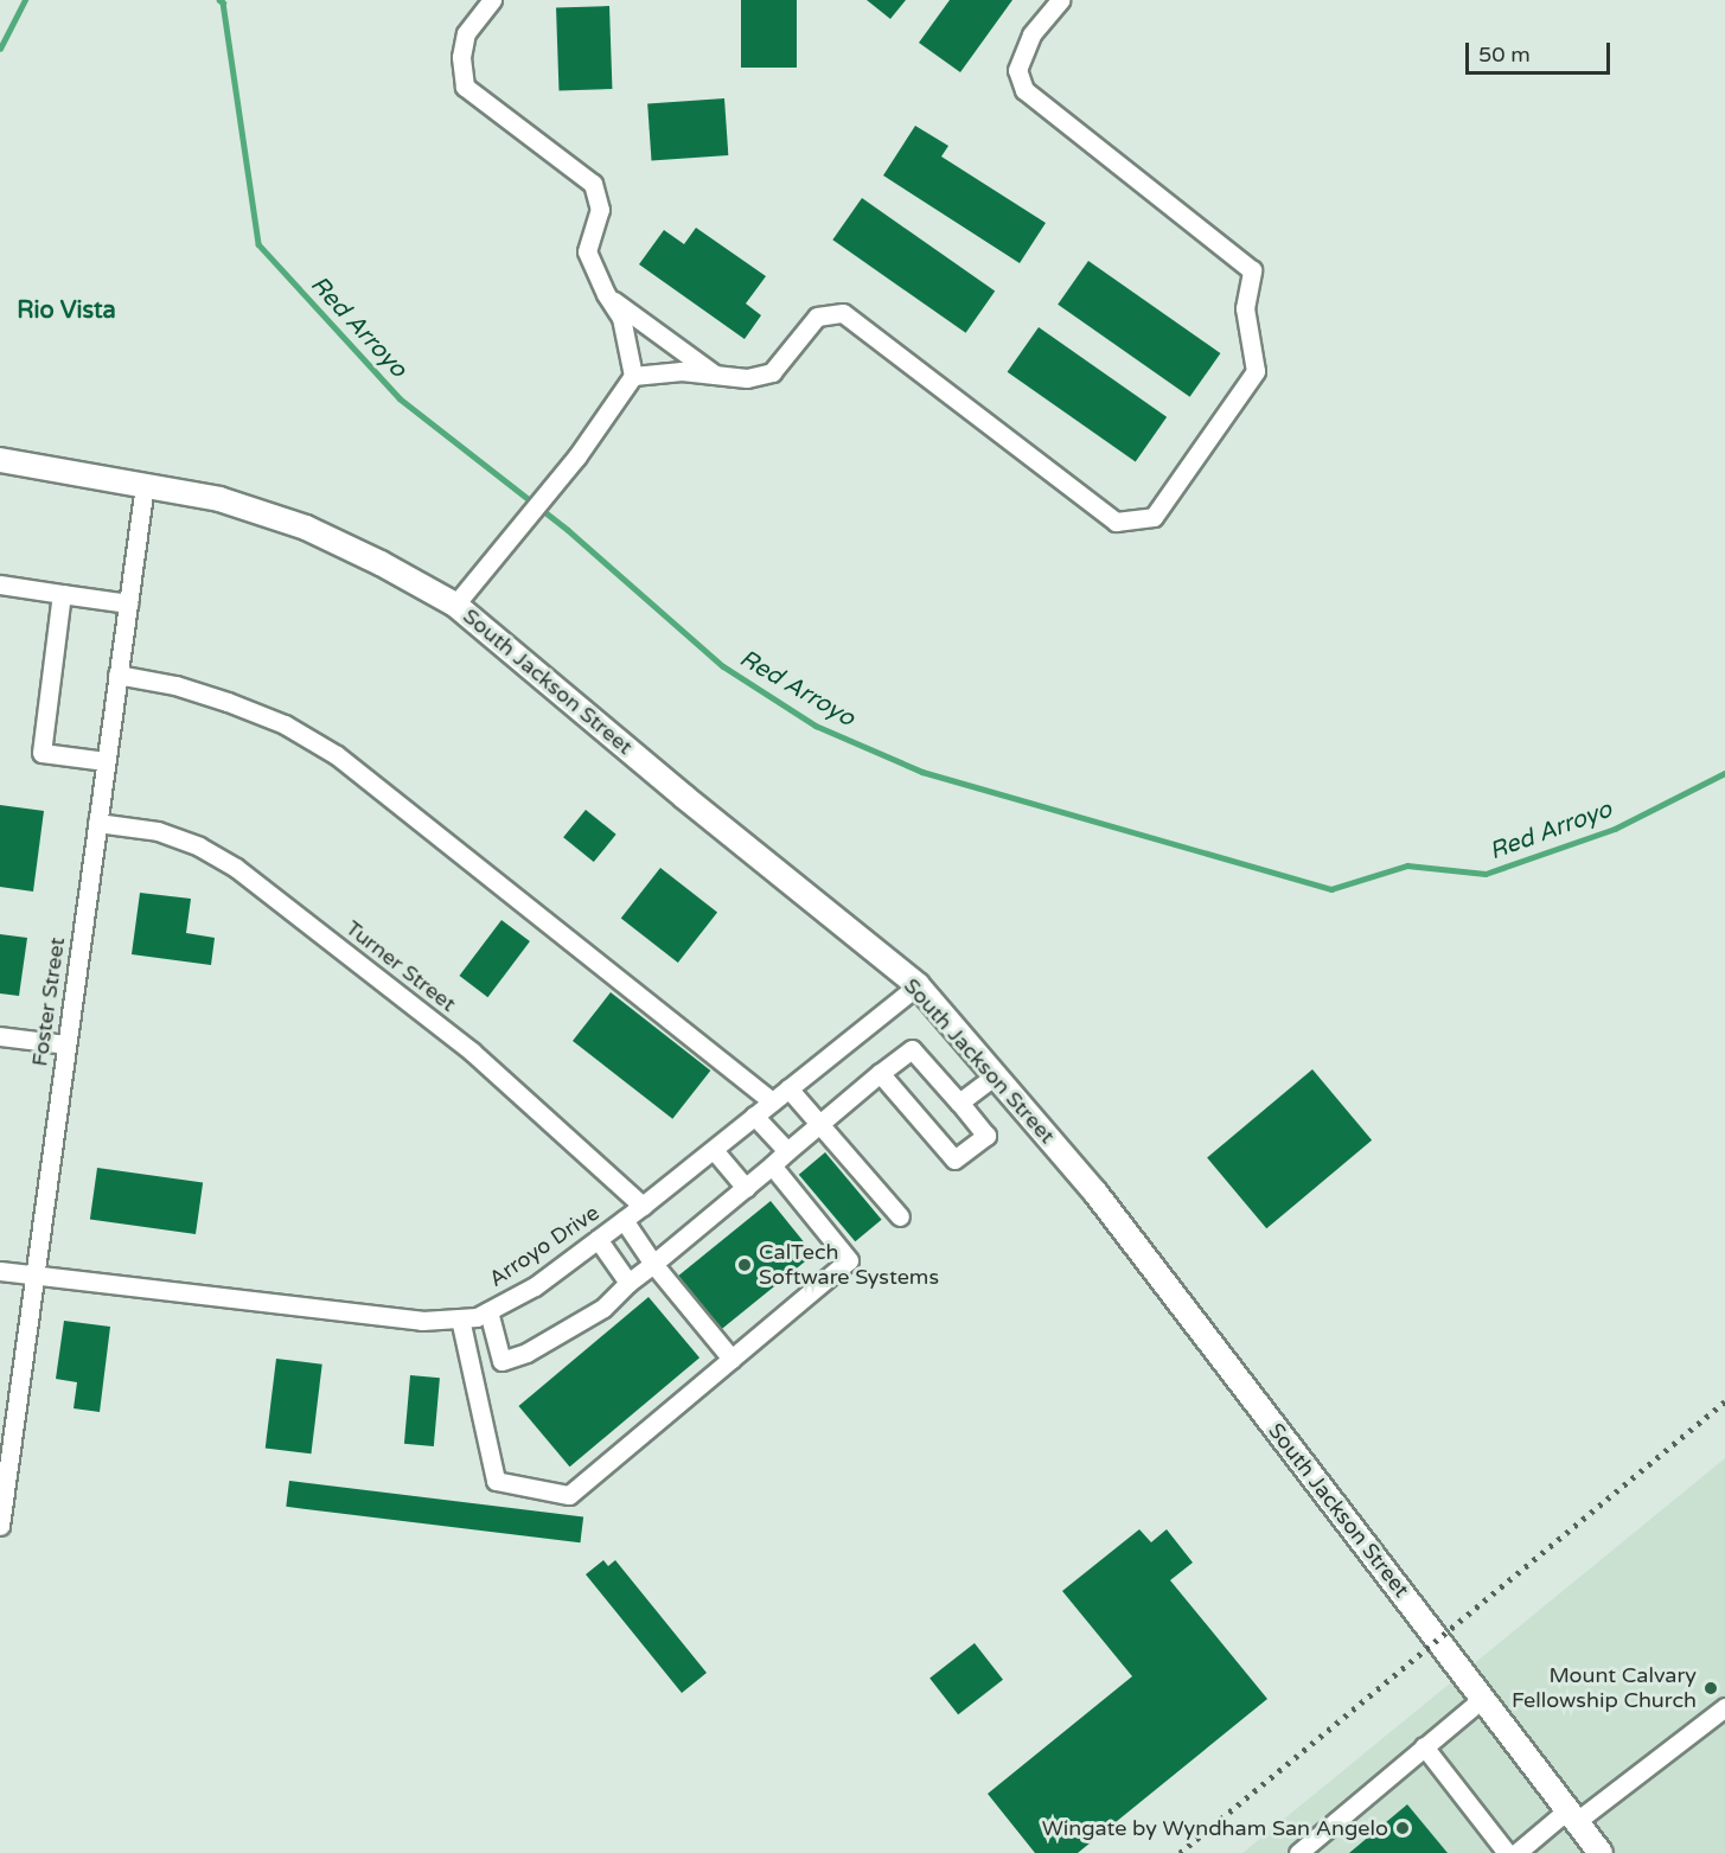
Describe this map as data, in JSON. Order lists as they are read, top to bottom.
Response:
{
  "streets": {
    "main road": ["South Jackson Street"],
    "street": ["Turner Street", "Foster Street", "Arroyo Drive"]
  },
  "crossings": [
    ["South Jackson Street", "Foster Street"],
    ["South Jackson Street", "Arroyo Drive"],
    ["Turner Street", "Foster Street"],
    ["Turner Street", "Arroyo Drive"],
    ["Foster Street", "Arroyo Drive"]
  ],
  "districts": ["Rio Vista"],
  "water": ["Red Arroyo"],
  "places": ["CalTech Software Systems", "Mount Calvary Fellowship Church", "Wingate by Wyndham San Angelo"],
  "scale_bar": "50 m"
}
